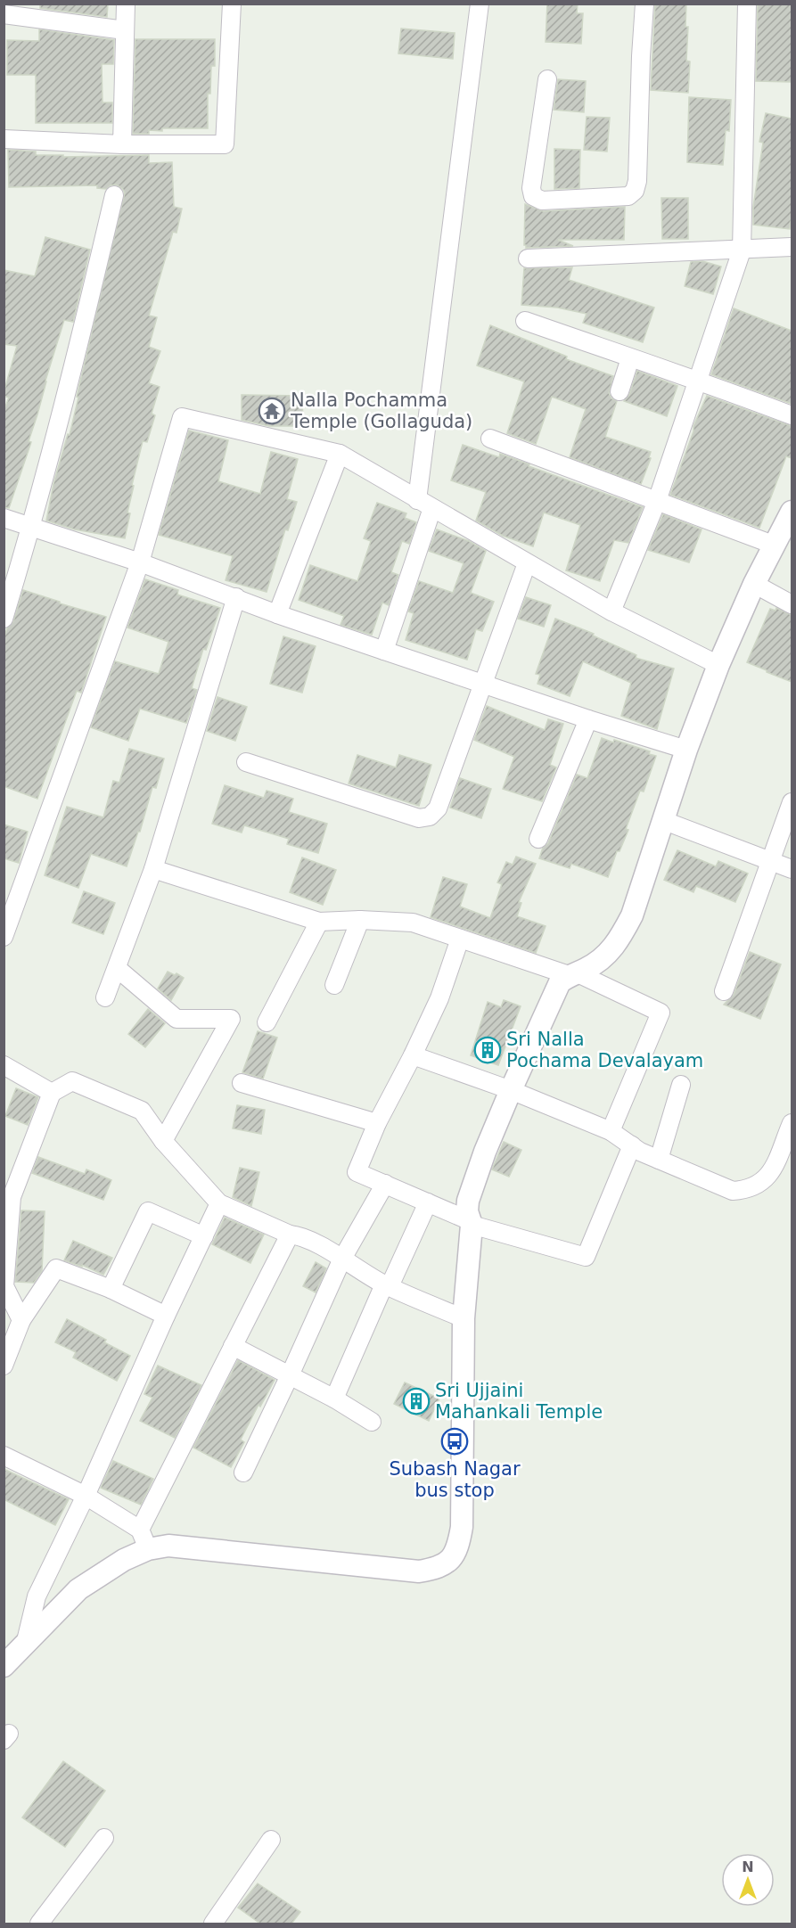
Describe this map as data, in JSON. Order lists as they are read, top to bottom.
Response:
{
  "places": {
    "temple": ["Nalla Pochamma Temple (Gollaguda)"],
    "building": ["Sri Nalla Pochama Devalayam", "Sri Ujjaini Mahankali Temple"],
    "bus stop": ["Subash Nagar bus stop"]
  },
  "north": "top"
}
